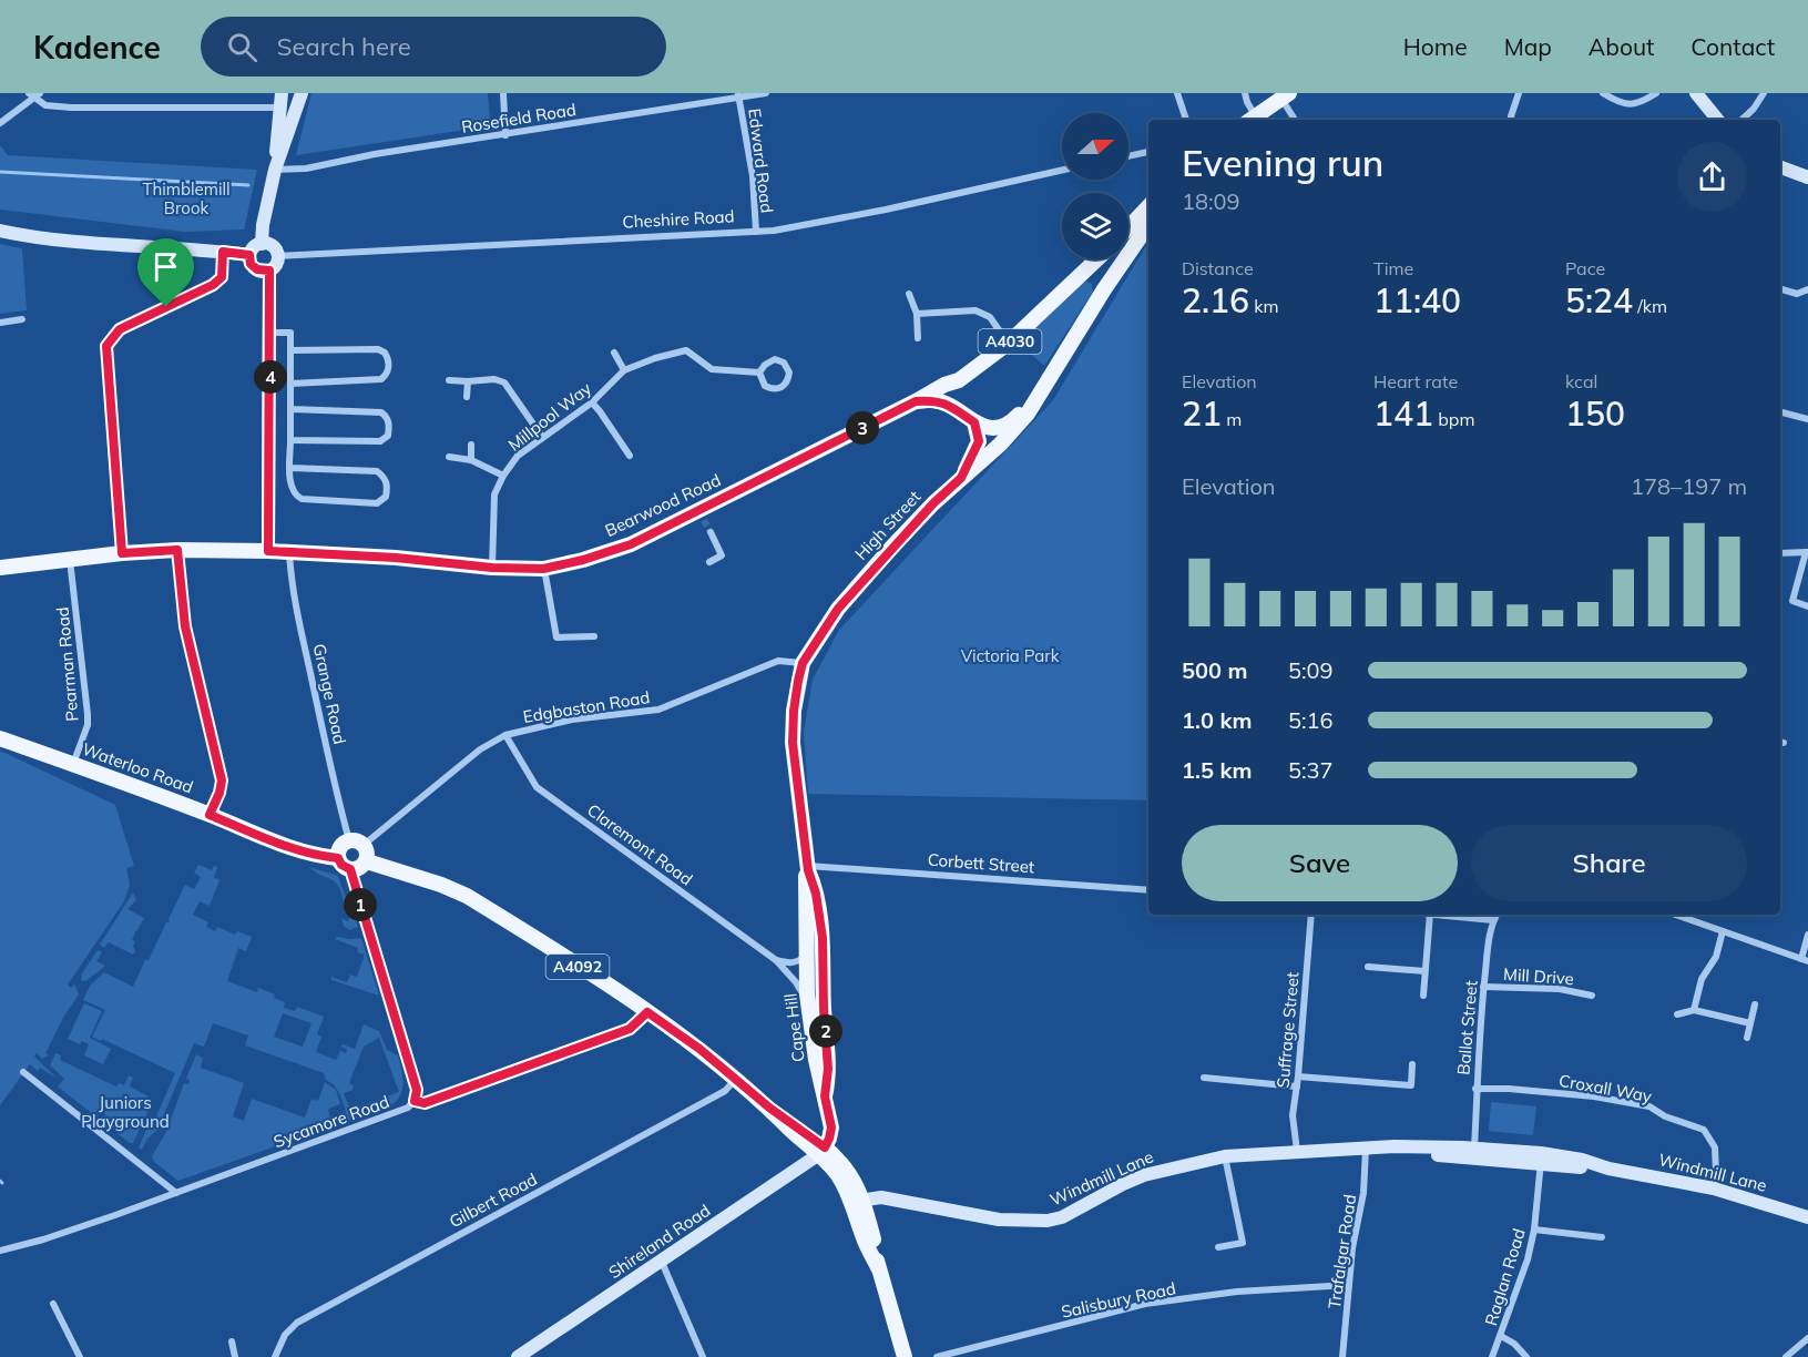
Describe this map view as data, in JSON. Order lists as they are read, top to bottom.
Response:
{
  "streets": {
    "main road": [
      "A4030",
      "Bearwood Road",
      "High Street",
      "Waterloo Road",
      "A4092",
      "Cape Hill",
      "Windmill Lane",
      "Shireland Road"
    ],
    "street": [
      "Rosefield Road",
      "Edward Road",
      "Cheshire Road",
      "Millpool Way",
      "Pearman Road",
      "Grange Road",
      "Edgbaston Road",
      "Claremont Road",
      "Corbett Street",
      "Mill Drive",
      "Ballot Street",
      "Suffrage Street",
      "Croxall Way",
      "Sycamore Road",
      "Gilbert Road",
      "Trafalgar Road",
      "Raglan Road",
      "Salisbury Road"
    ]
  },
  "crossings": [
    ["Rosefield Road", "Edward Road"],
    ["Edward Road", "Cheshire Road"],
    ["A4030", "Bearwood Road"],
    ["A4030", "High Street"],
    ["Millpool Way", "Bearwood Road"],
    ["Bearwood Road", "Pearman Road"],
    ["Bearwood Road", "Grange Road"],
    ["High Street", "Edgbaston Road"],
    ["High Street", "Corbett Street"],
    ["High Street", "Cape Hill"],
    ["Pearman Road", "Waterloo Road"],
    ["Grange Road", "Edgbaston Road"],
    ["Grange Road", "Waterloo Road"],
    ["Grange Road", "A4092"],
    ["Edgbaston Road", "Waterloo Road"],
    ["Edgbaston Road", "Claremont Road"],
    ["Edgbaston Road", "A4092"],
    ["Waterloo Road", "A4092"],
    ["Claremont Road", "Cape Hill"],
    ["A4092", "Cape Hill"],
    ["A4092", "Sycamore Road"],
    ["A4092", "Windmill Lane"],
    ["A4092", "Gilbert Road"],
    ["A4092", "Shireland Road"],
    ["Mill Drive", "Ballot Street"],
    ["Cape Hill", "Shireland Road"],
    ["Ballot Street", "Croxall Way"],
    ["Ballot Street", "Windmill Lane"],
    ["Suffrage Street", "Windmill Lane"],
    ["Croxall Way", "Windmill Lane"],
    ["Windmill Lane", "Trafalgar Road"],
    ["Windmill Lane", "Raglan Road"],
    ["Trafalgar Road", "Salisbury Road"]
  ],
  "parks": ["Thimblemill Brook", "Victoria Park", "Juniors Playground"],
  "north": "right",
  "page": {
    "header": "Kadence",
    "search": "Search here",
    "nav": [
      "Home",
      "Map",
      "About",
      "Contact"
    ],
    "heading": ["Evening run", "18:09"],
    "stats": [
      ["Distance", "2.16 km"],
      ["Time", "11:40"],
      ["Pace", "5:24 /km"],
      ["Elevation", "21 m"],
      ["Heart rate", "141 bpm"],
      ["kcal", "150"]
    ],
    "pins": [
      "4",
      "3",
      "1",
      "2"
    ],
    "chart": ["Elevation", "178–197 m"],
    "list": [
      {
        "name": "500 m",
        "note": "5:09"
      },
      {
        "name": "1.0 km",
        "note": "5:16"
      },
      {
        "name": "1.5 km",
        "note": "5:37"
      }
    ],
    "buttons": ["Save", "Share"]
  }
}
